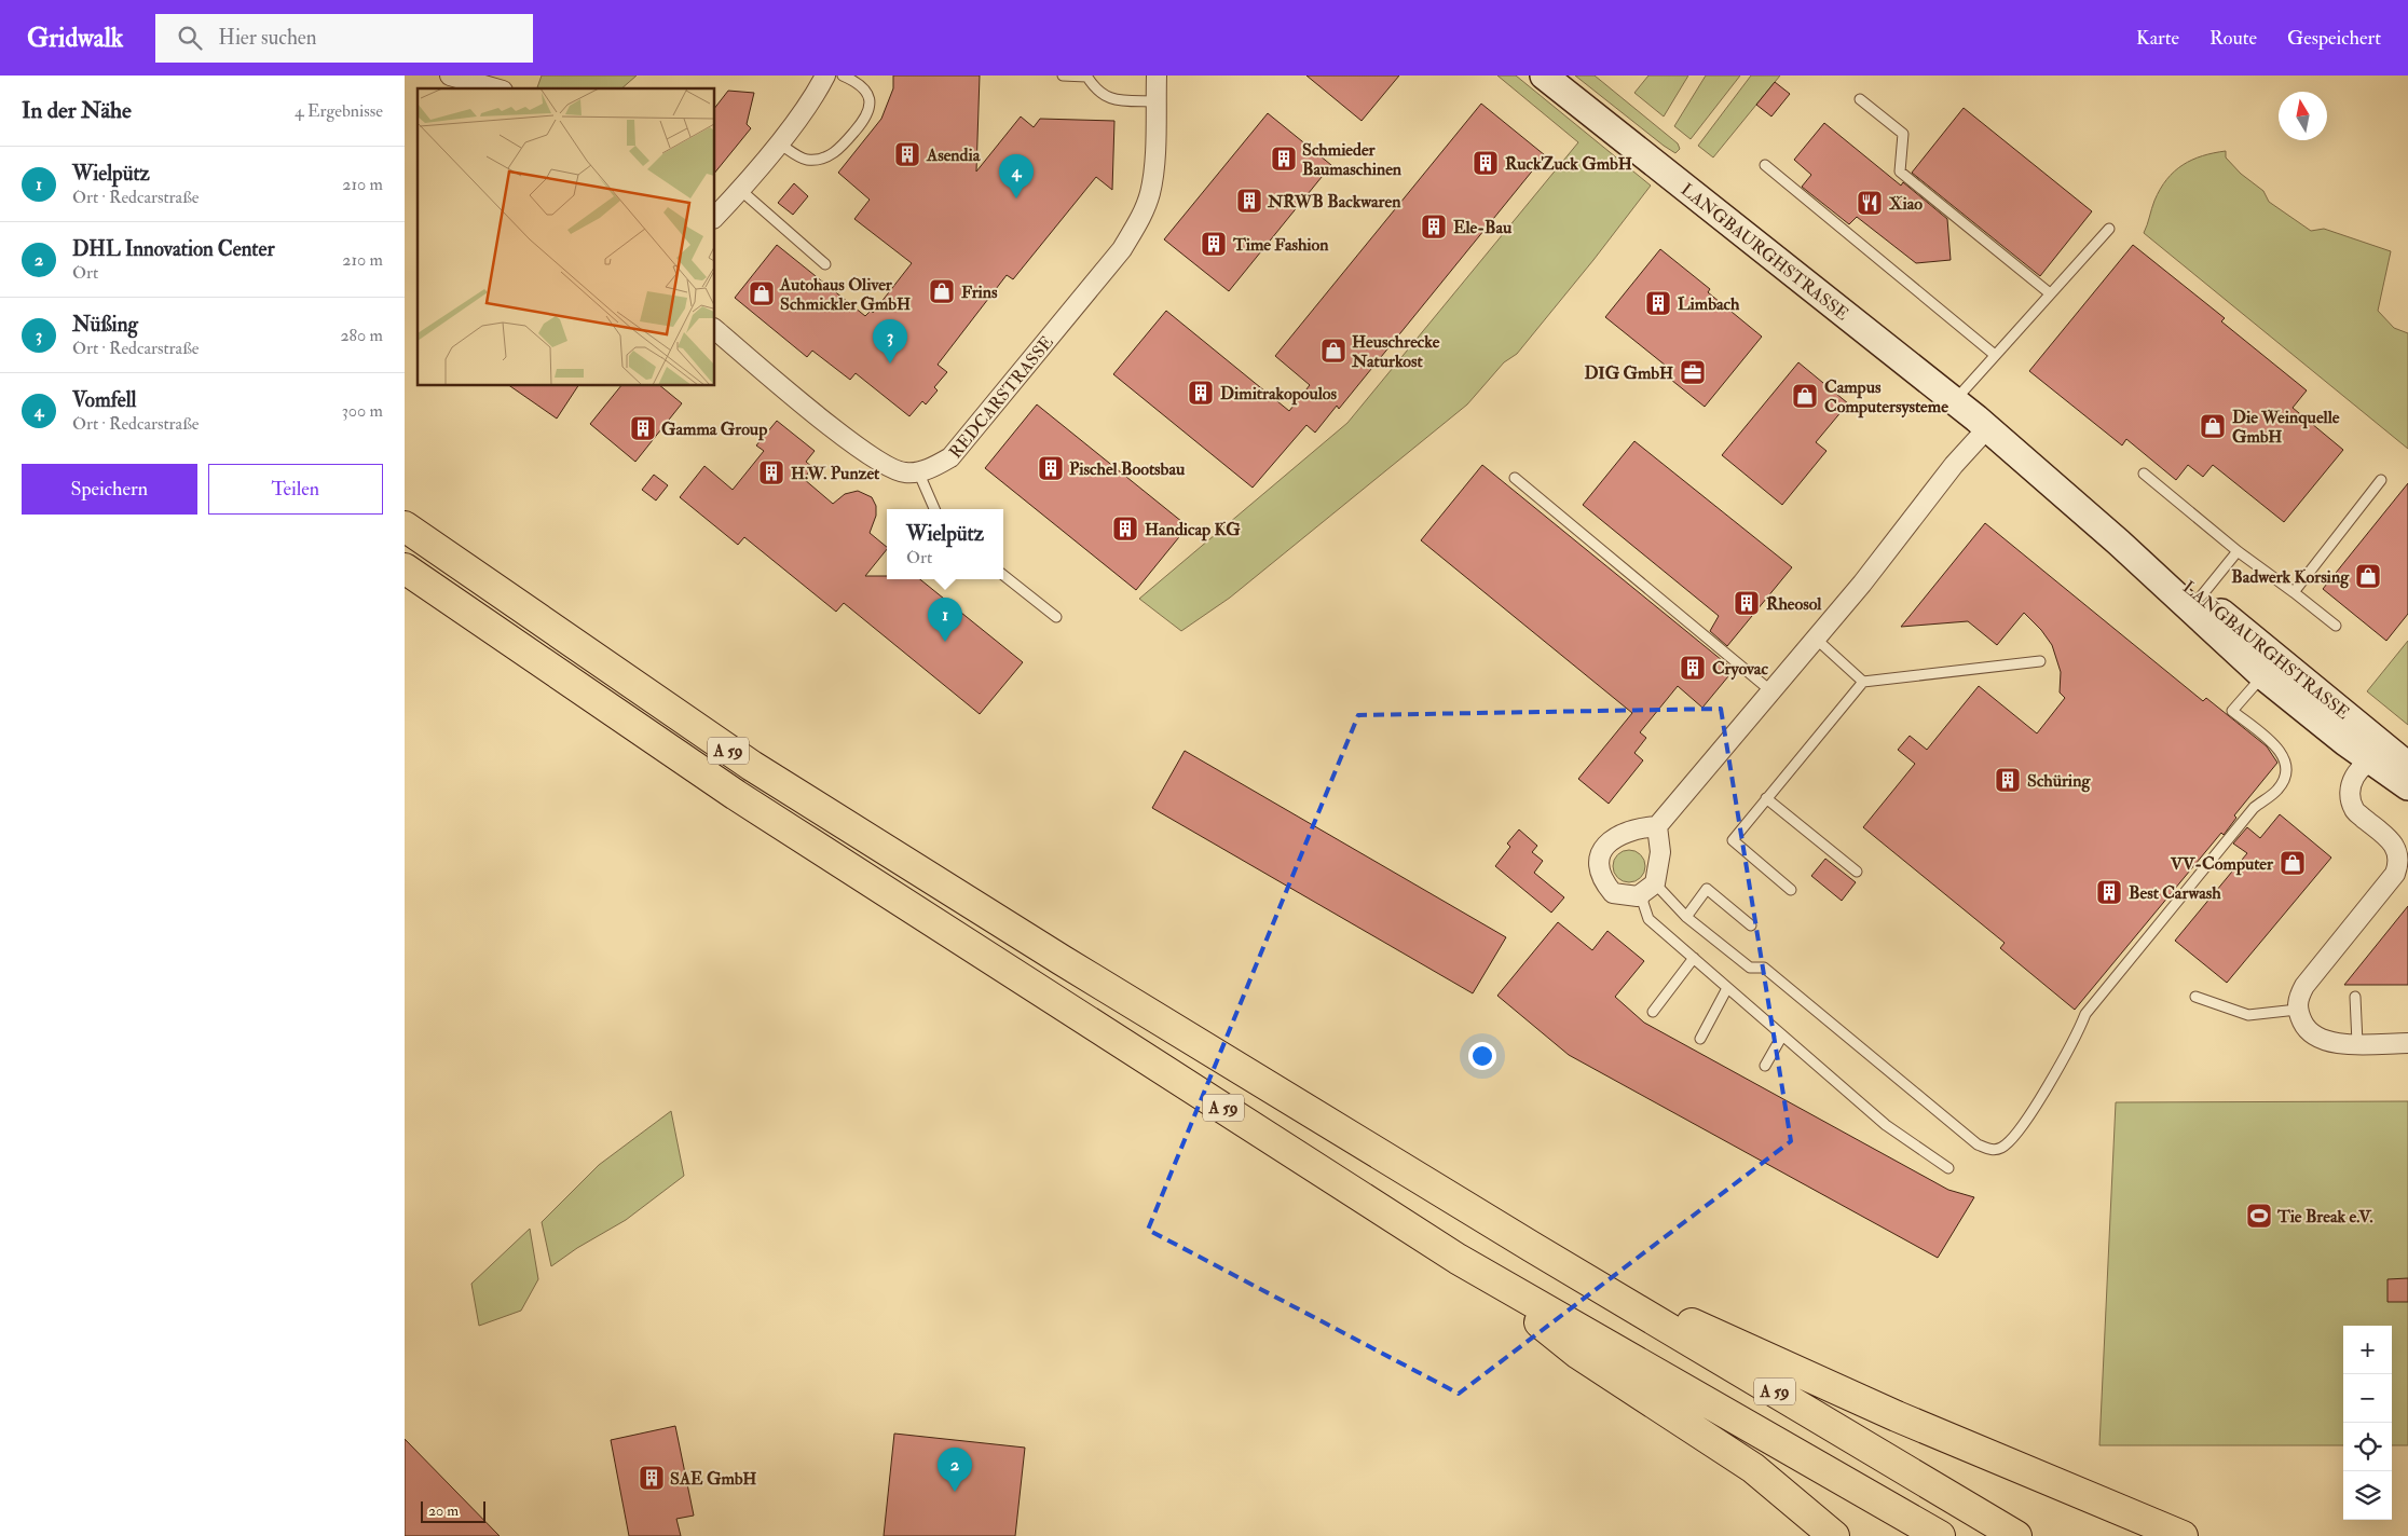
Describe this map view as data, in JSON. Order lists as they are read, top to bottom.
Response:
{
  "streets": {
    "highway": ["A 59"],
    "main road": ["LANGBAURGHSTRASSE"],
    "street": ["REDCARSTRASSE"]
  },
  "places": {
    "building": [
      "Asendia",
      "Schmieder Baumaschinen",
      "RuckZuck GmbH",
      "NRWB Backwaren",
      "Ele-Bau",
      "Time Fashion",
      "Limbach",
      "Dimitrakopoulos",
      "Gamma Group",
      "Pischel Bootsbau",
      "H.W. Punzet",
      "Handicap KG",
      "Rheosol",
      "Cryovac",
      "Schüring",
      "Best Carwash",
      "SAE GmbH"
    ],
    "restaurant": ["Xiao"],
    "shop": [
      "Frins",
      "Autohaus Oliver Schmickler GmbH",
      "Heuschrecke Naturkost",
      "Campus Computersysteme",
      "Die Weinquelle GmbH",
      "Badwerk Korsing",
      "VV-Computer"
    ],
    "office": ["DIG GmbH"],
    "sports": ["Tie Break e.V."]
  },
  "scale_bar": "20 m",
  "north": "top",
  "page": {
    "header": "Gridwalk",
    "search": "Hier suchen",
    "nav": ["Karte", "Route", "Gespeichert"],
    "heading": ["In der Nähe", "4 Ergebnisse"],
    "list": [
      {
        "mark": "1",
        "name": "Wielpütz",
        "note": "Ort · Redcarstraße",
        "value": "210 m"
      },
      {
        "mark": "2",
        "name": "DHL Innovation Center",
        "note": "Ort",
        "value": "210 m"
      },
      {
        "mark": "3",
        "name": "Nüßing",
        "note": "Ort · Redcarstraße",
        "value": "280 m"
      },
      {
        "mark": "4",
        "name": "Vomfell",
        "note": "Ort · Redcarstraße",
        "value": "300 m"
      }
    ],
    "pins": [
      "4",
      "3",
      "1",
      "2"
    ],
    "buttons": ["Speichern", "Teilen"],
    "popup": ["Wielpütz", "Ort"],
    "map_buttons": ["+", "−"],
    "scale": "20 m"
  }
}
